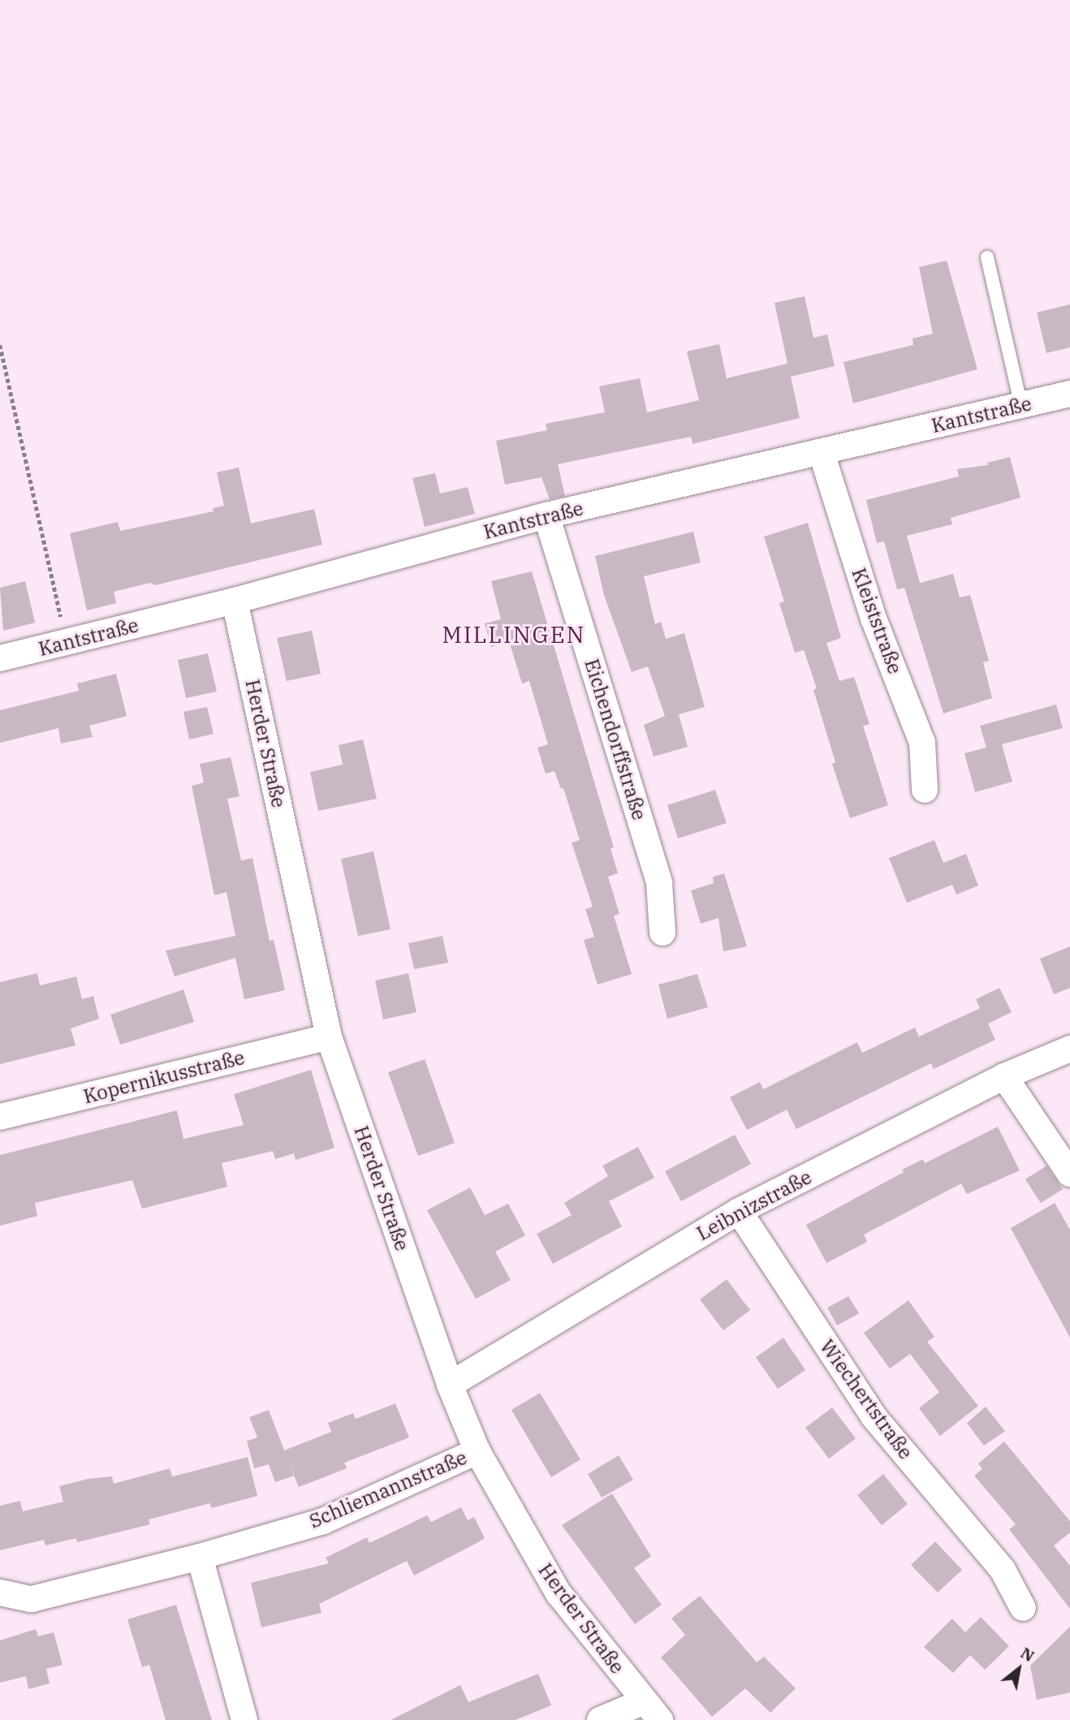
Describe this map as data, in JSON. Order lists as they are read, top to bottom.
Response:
{
  "streets": {
    "street": [
      "Kantstraße",
      "Kleiststraße",
      "Eichendorffstraße",
      "Herder Straße",
      "Kopernikusstraße",
      "Leibnizstraße",
      "Wiechertstraße",
      "Schliemannstraße"
    ]
  },
  "crossings": [
    ["Kantstraße", "Kleiststraße"],
    ["Kantstraße", "Eichendorffstraße"],
    ["Kantstraße", "Herder Straße"],
    ["Herder Straße", "Kopernikusstraße"],
    ["Herder Straße", "Leibnizstraße"],
    ["Herder Straße", "Schliemannstraße"],
    ["Leibnizstraße", "Wiechertstraße"]
  ],
  "districts": ["MILLINGEN"],
  "north": "top right"
}
